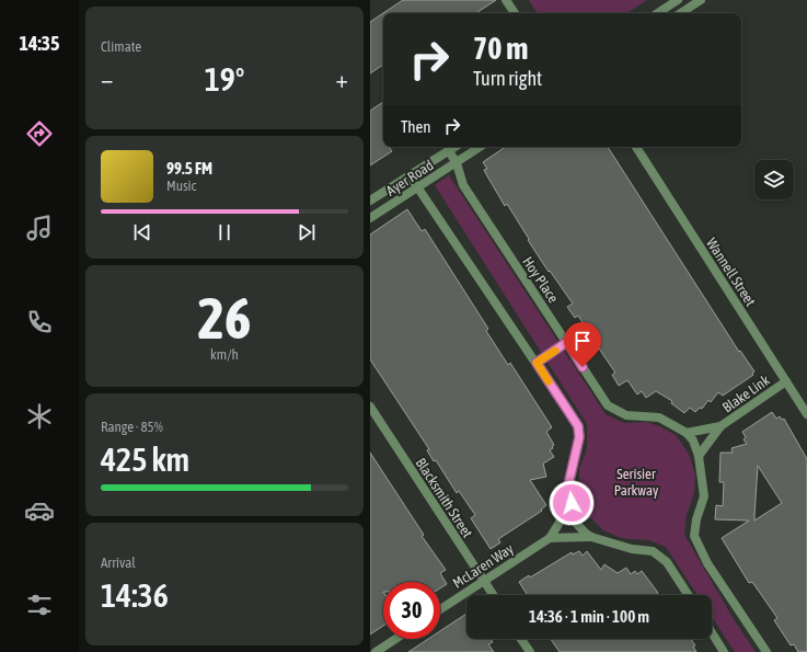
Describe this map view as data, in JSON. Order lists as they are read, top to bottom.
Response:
{
  "streets": {
    "street": [
      "Ayer Road",
      "Wannell Street",
      "Hoy Place",
      "Blake Link",
      "Blacksmith Street",
      "McLaren Way"
    ]
  },
  "crossings": [
    ["Ayer Road", "Hoy Place"],
    ["Wannell Street", "Blake Link"],
    ["Hoy Place", "Blake Link"],
    ["Blacksmith Street", "McLaren Way"]
  ],
  "parks": ["Serisier Parkway"],
  "page": {
    "tabs": "14:35",
    "tile": [
      "Climate",
      ["26", "km/h"],
      ["Range · 85%", "425 km"],
      ["Arrival", "14:36"]
    ],
    "turn": ["70 m", "Turn right"],
    "heat": ["−", "19°", "+"],
    "then": "Then",
    "song": ["99.5 FM", "Music"],
    "limit": "30",
    "trip": "14:36 · 1 min · 100 m"
  }
}
